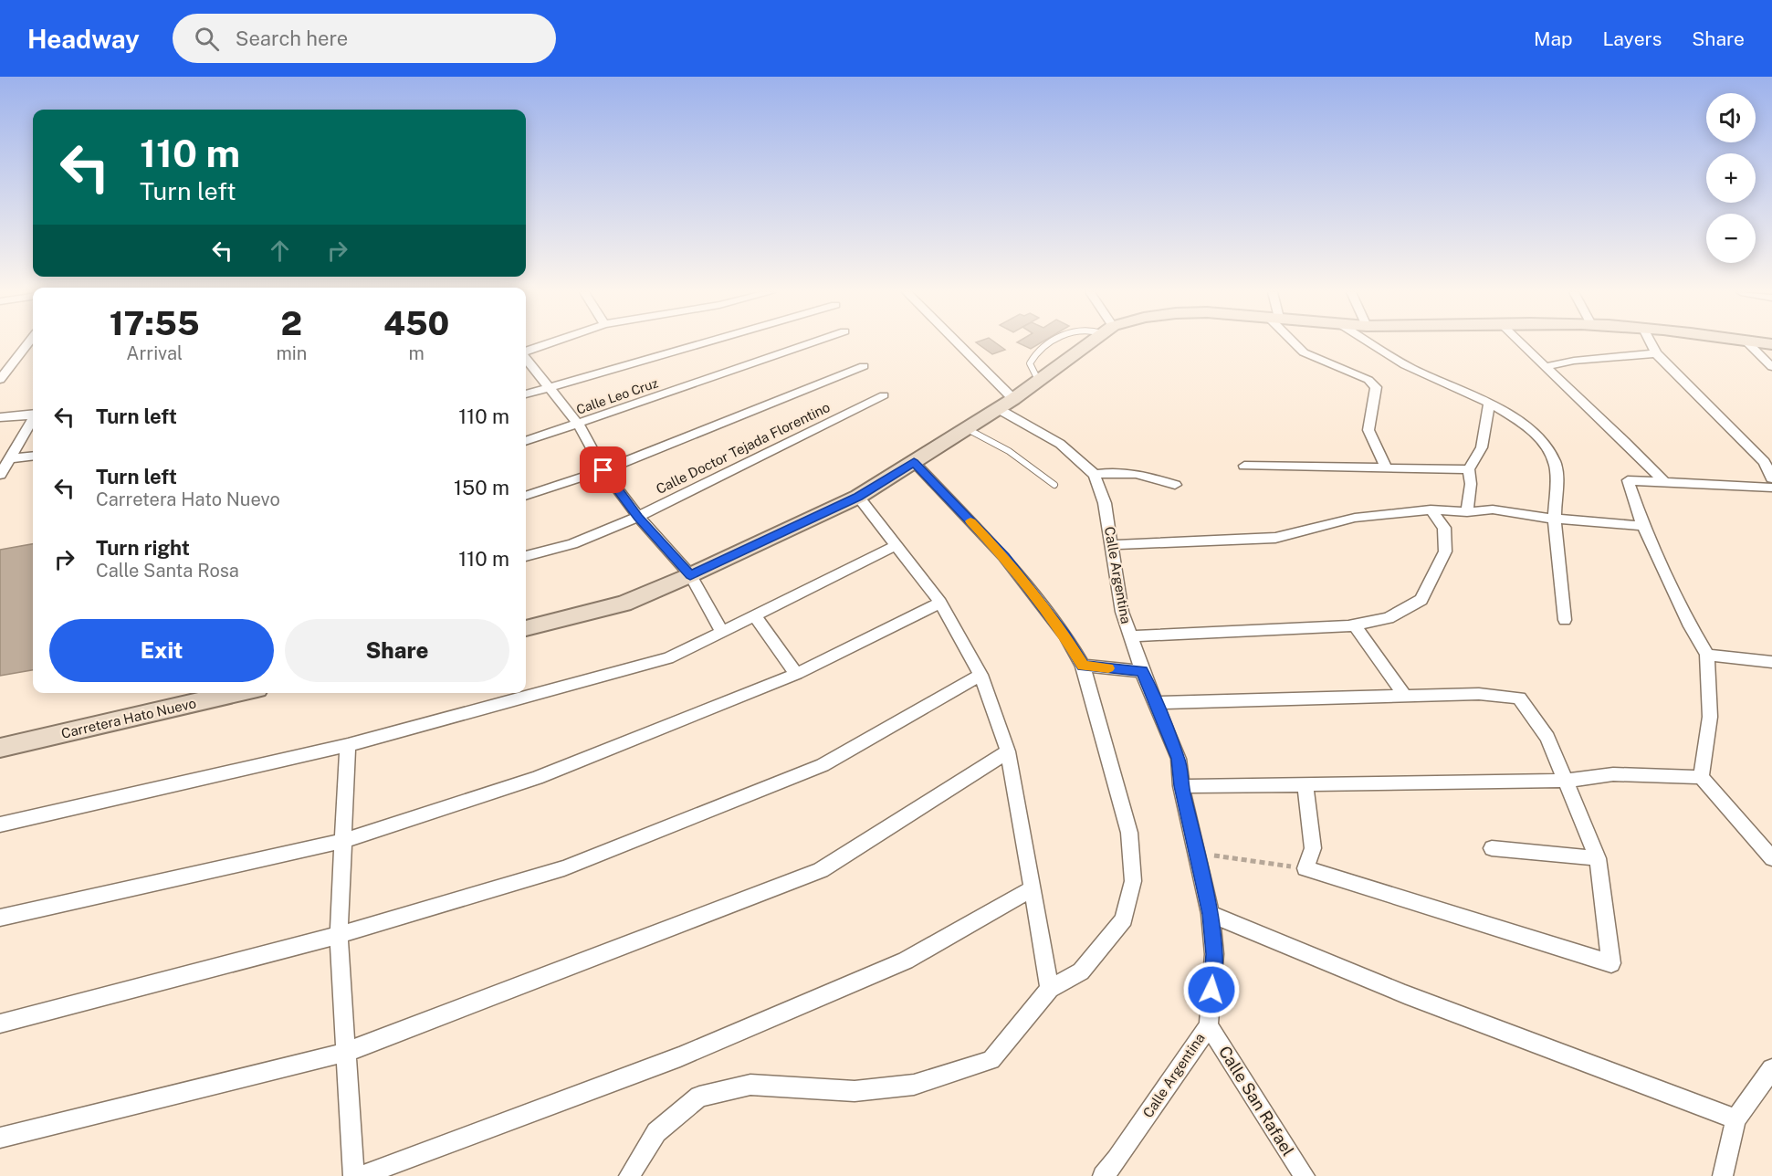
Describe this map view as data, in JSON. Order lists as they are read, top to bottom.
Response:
{
  "streets": {
    "main road": ["Carretera Hato Nuevo"],
    "street": [
      "Calle Leo Cruz",
      "Calle Doctor Tejada Florentino",
      "Calle Argentina",
      "Calle San Rafael"
    ]
  },
  "crossings": [
    ["Calle Argentina", "Calle San Rafael"]
  ],
  "page": {
    "header": "Headway",
    "search": "Search here",
    "nav": ["Map", "Layers", "Share"],
    "map_buttons": ["+", "−"],
    "turn": ["110 m", "Turn left"],
    "eta": [
      "17:55",
      "Arrival",
      "2",
      "min",
      "450",
      "m"
    ],
    "list": [
      {
        "name": "Turn left",
        "value": "110 m"
      },
      {
        "name": "Turn left",
        "note": "Carretera Hato Nuevo",
        "value": "150 m"
      },
      {
        "name": "Turn right",
        "note": "Calle Santa Rosa",
        "value": "110 m"
      }
    ],
    "buttons": ["Exit", "Share"]
  }
}
